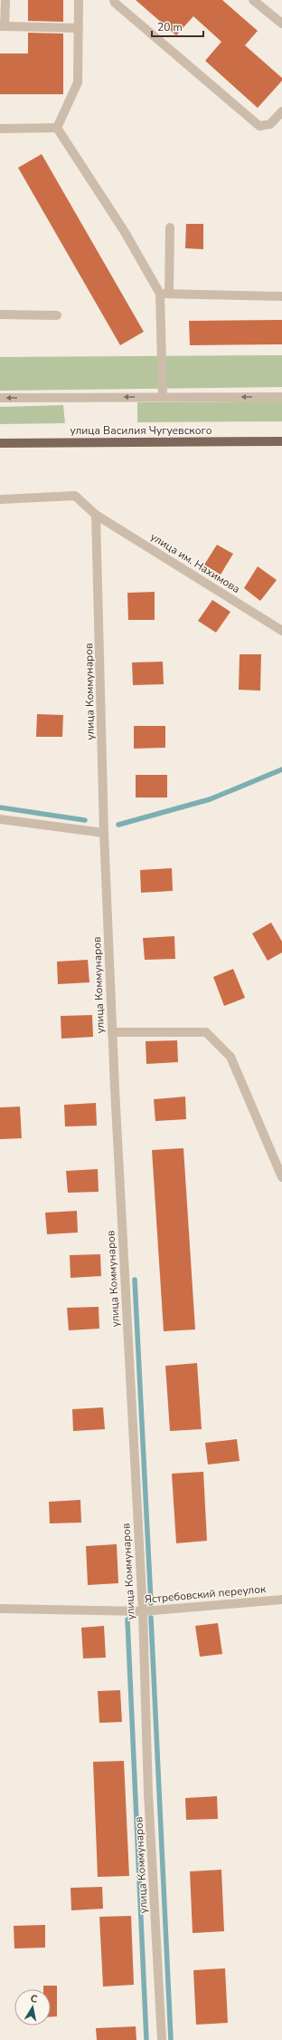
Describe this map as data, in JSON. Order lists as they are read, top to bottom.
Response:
{
  "streets": {
    "main road": ["улица Василия Чугуевского"],
    "street": ["улица им. Нахимова", "улица Коммунаров", "Ястребовский переулок"]
  },
  "crossings": [
    ["улица им. Нахимова", "улица Коммунаров"],
    ["улица Коммунаров", "Ястребовский переулок"]
  ],
  "scale_bar": "20 m",
  "north": "top"
}
